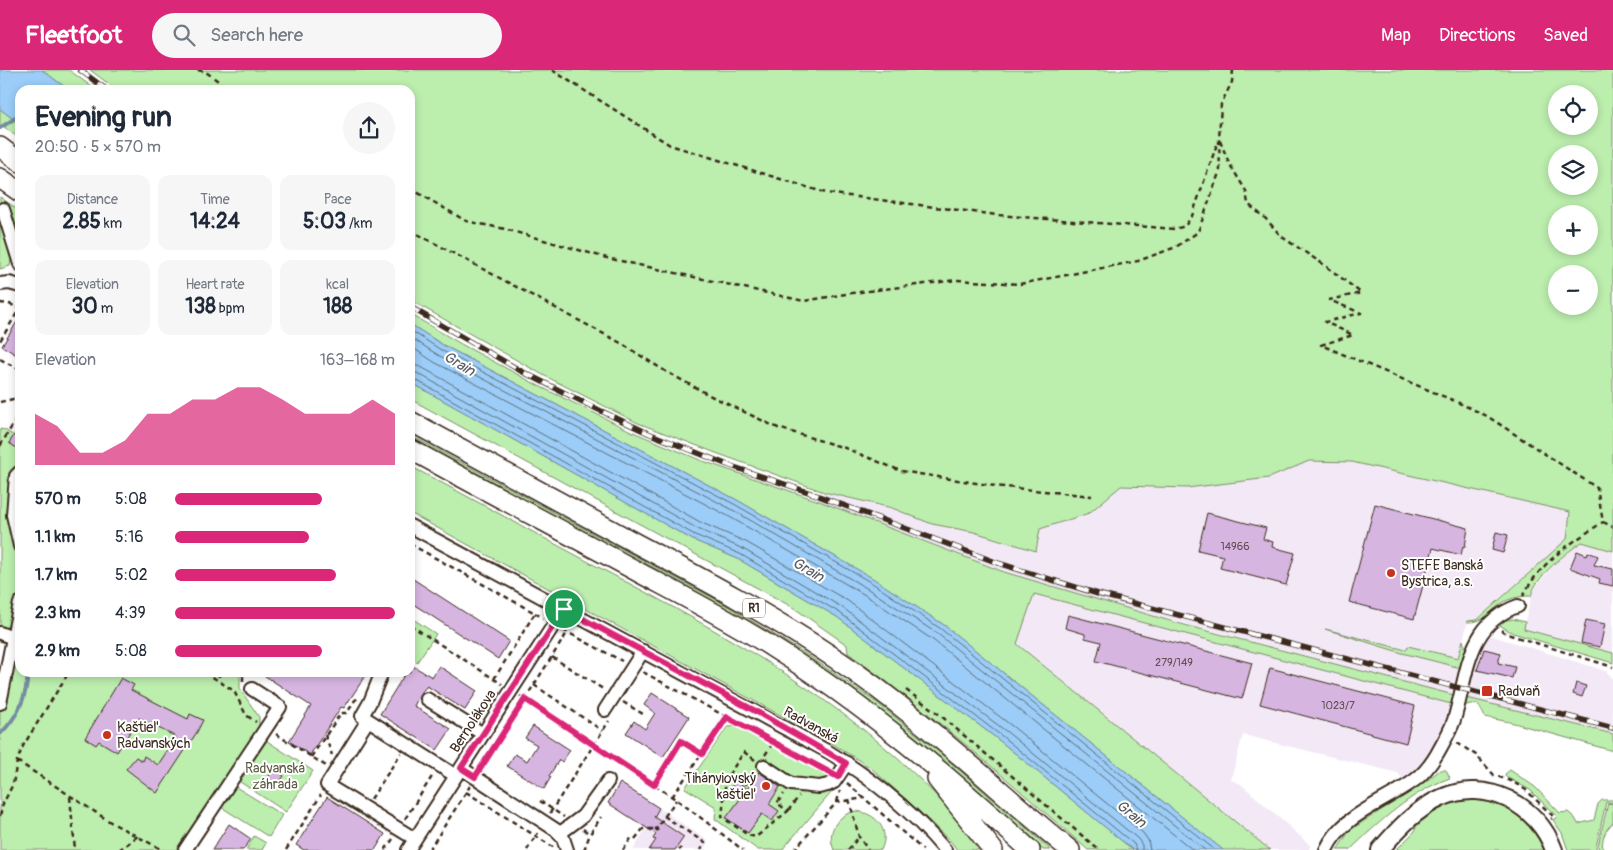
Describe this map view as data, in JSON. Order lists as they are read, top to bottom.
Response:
{
  "streets": {
    "highway": ["R1"],
    "street": ["Bernolákova", "Radvanská"]
  },
  "crossings": [
    ["Bernolákova", "Radvanská"]
  ],
  "water": ["Grain"],
  "parks": ["Radvanská záhrada"],
  "places": {
    "other": ["STEFE Banská Bystrica, a.s.", "Kaštieľ Radvanských", "Tihányiovský kaštieľ"],
    "transit": ["Radvaň"]
  },
  "house_numbers": ["14966", "279/149", "1023/7"],
  "page": {
    "header": "Fleetfoot",
    "search": "Search here",
    "nav": ["Map", "Directions", "Saved"],
    "map_buttons": ["+", "−"],
    "heading": ["Evening run", "20:50 · 5 × 570 m"],
    "stats": [
      ["Distance", "2.85 km"],
      ["Time", "14:24"],
      ["Pace", "5:03 /km"],
      ["Elevation", "30 m"],
      ["Heart rate", "138 bpm"],
      ["kcal", "188"]
    ],
    "chart": ["Elevation", "163–168 m"],
    "list": [
      {
        "name": "570 m",
        "note": "5:08"
      },
      {
        "name": "1.1 km",
        "note": "5:16"
      },
      {
        "name": "1.7 km",
        "note": "5:02"
      },
      {
        "name": "2.3 km",
        "note": "4:39"
      },
      {
        "name": "2.9 km",
        "note": "5:08"
      }
    ]
  }
}
